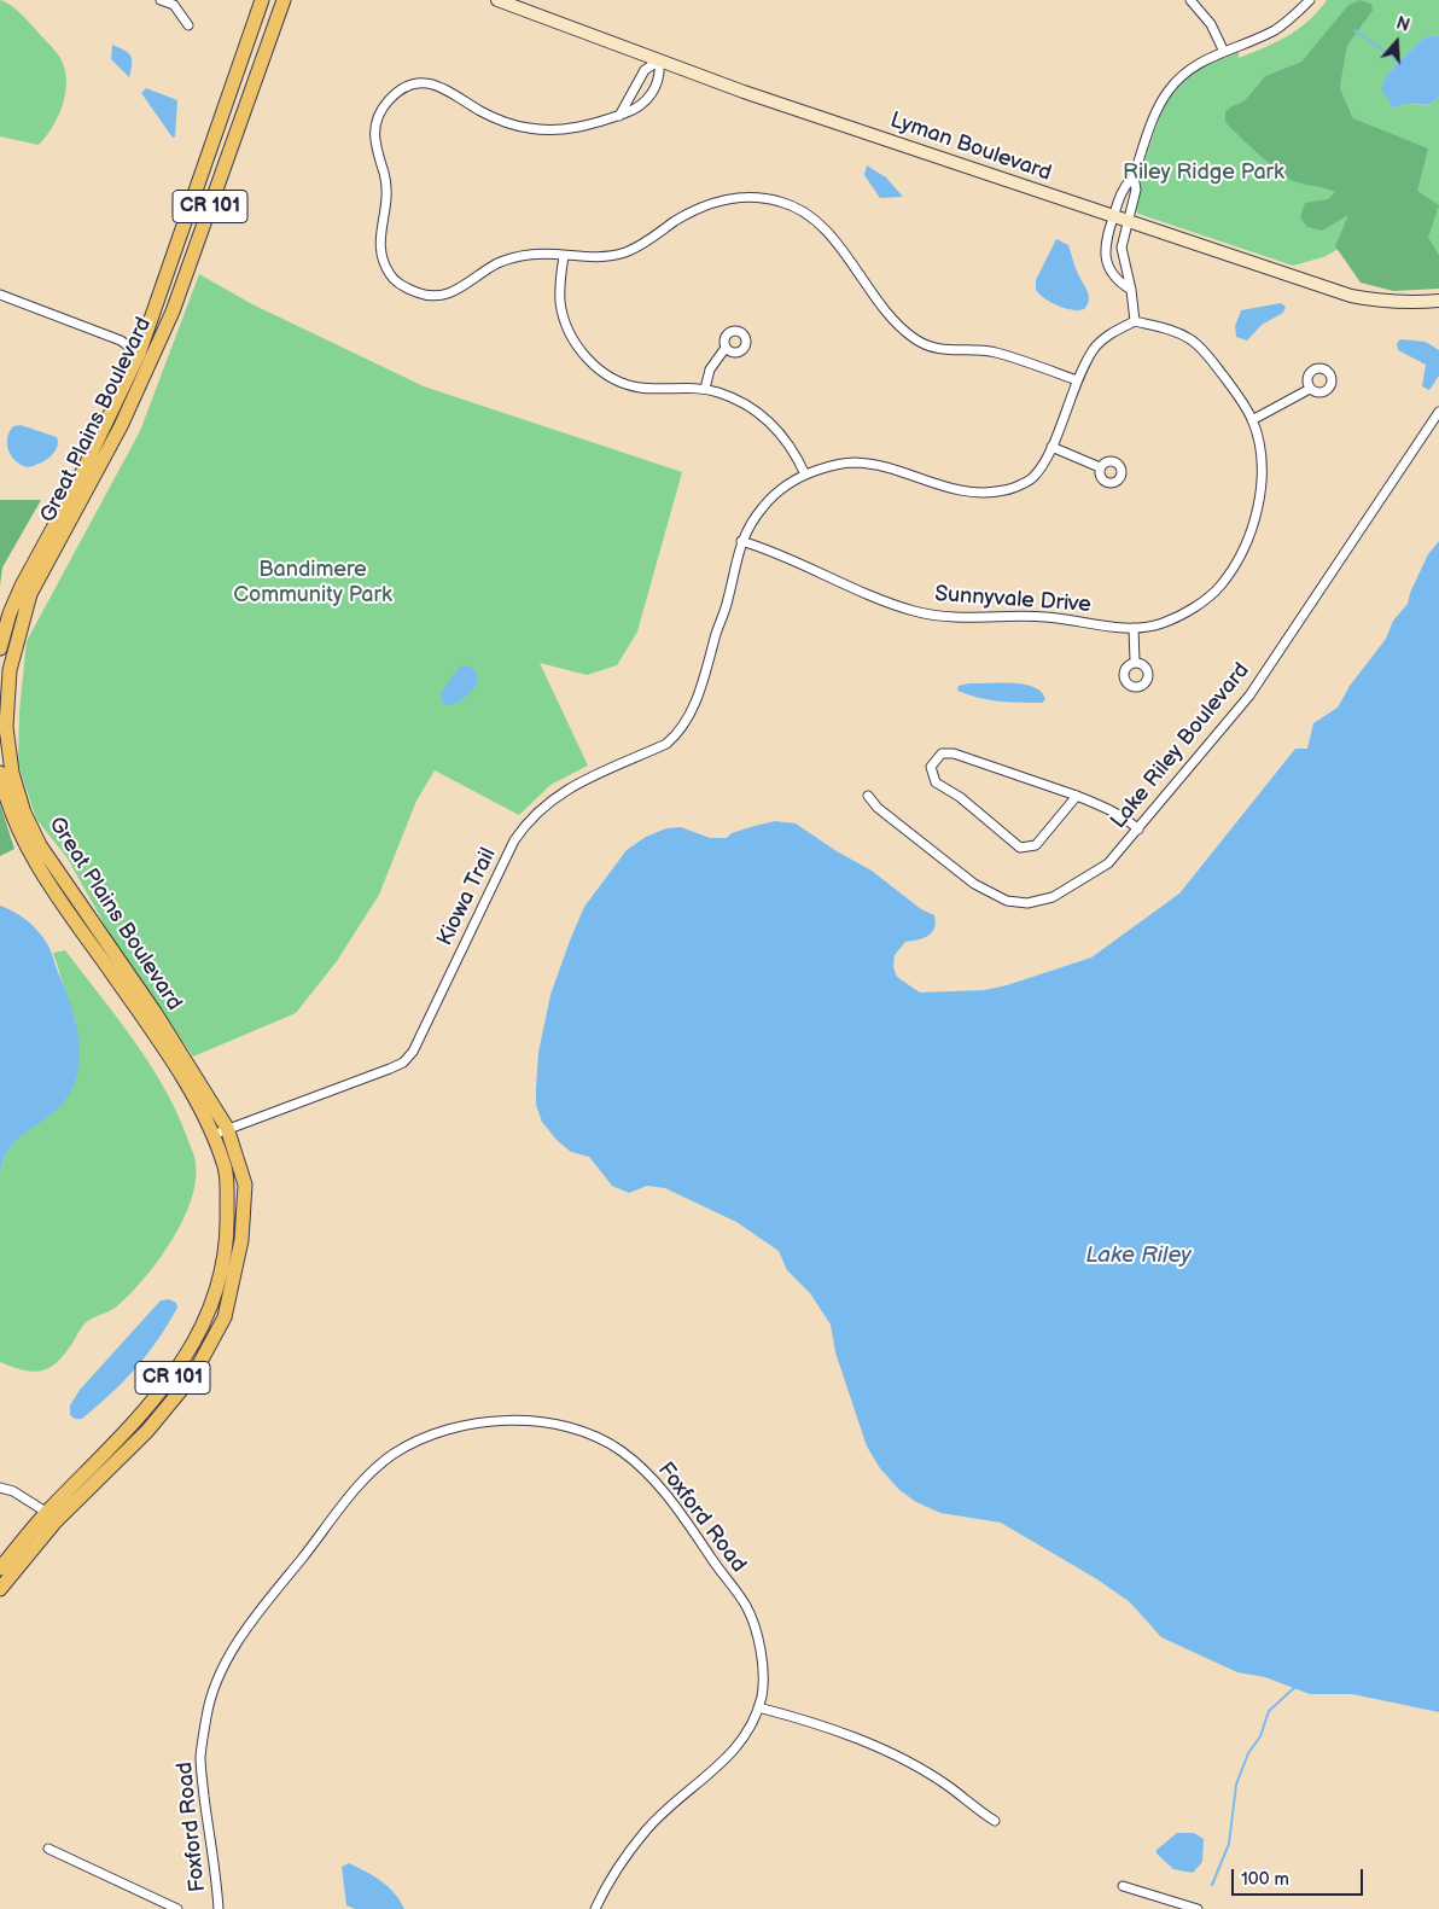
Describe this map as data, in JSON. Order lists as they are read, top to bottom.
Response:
{
  "streets": {
    "main road": ["CR 101", "Great Plains Boulevard"],
    "street": [
      "Lyman Boulevard",
      "Sunnyvale Drive",
      "Lake Riley Boulevard",
      "Kiowa Trail",
      "Foxford Road"
    ]
  },
  "crossings": [
    ["Great Plains Boulevard", "Kiowa Trail"],
    ["Sunnyvale Drive", "Kiowa Trail"]
  ],
  "water": ["Lake Riley"],
  "parks": ["Riley Ridge Park", "Bandimere Community Park"],
  "scale_bar": "100 m",
  "north": "top"
}
